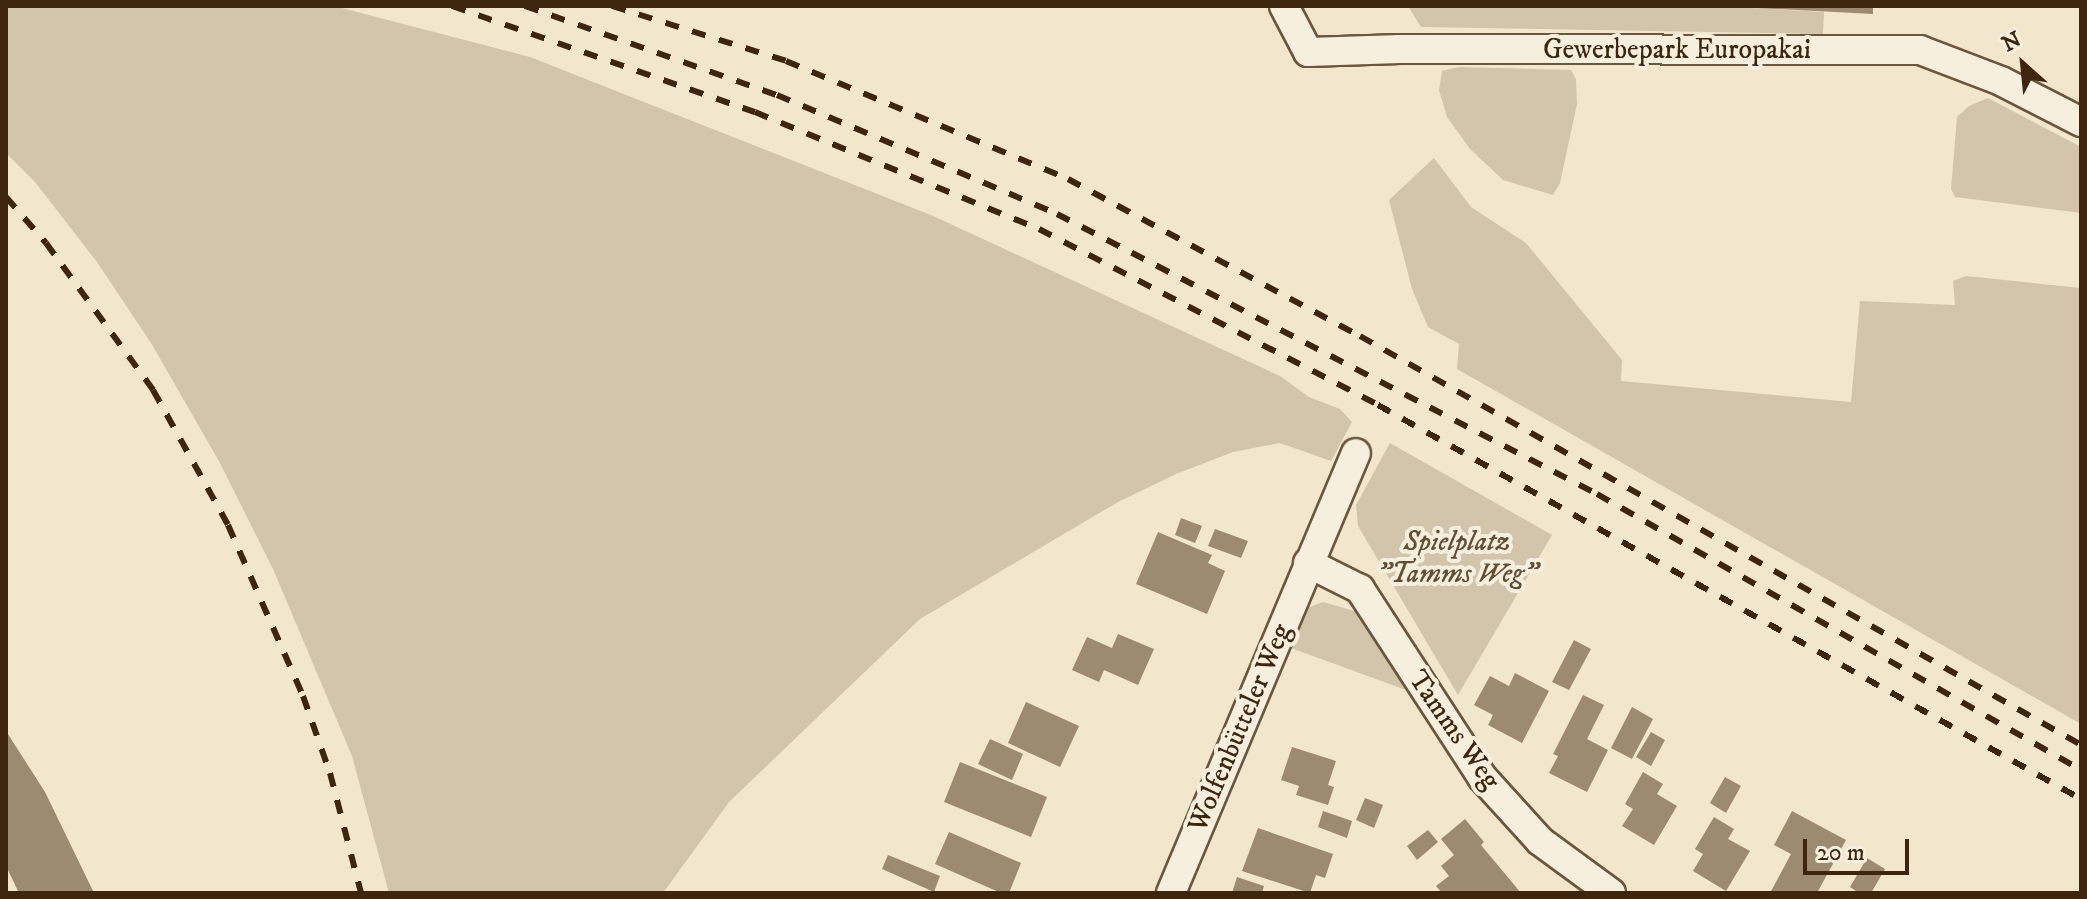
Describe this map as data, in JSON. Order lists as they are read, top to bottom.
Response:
{
  "streets": {
    "street": ["Gewerbepark Europakai", "Wolfenbütteler Weg", "Tamms Weg"]
  },
  "crossings": [
    ["Wolfenbütteler Weg", "Tamms Weg"]
  ],
  "parks": ["Spielplatz \"Tamms Weg\""],
  "scale_bar": "20 m",
  "north": "top left"
}
